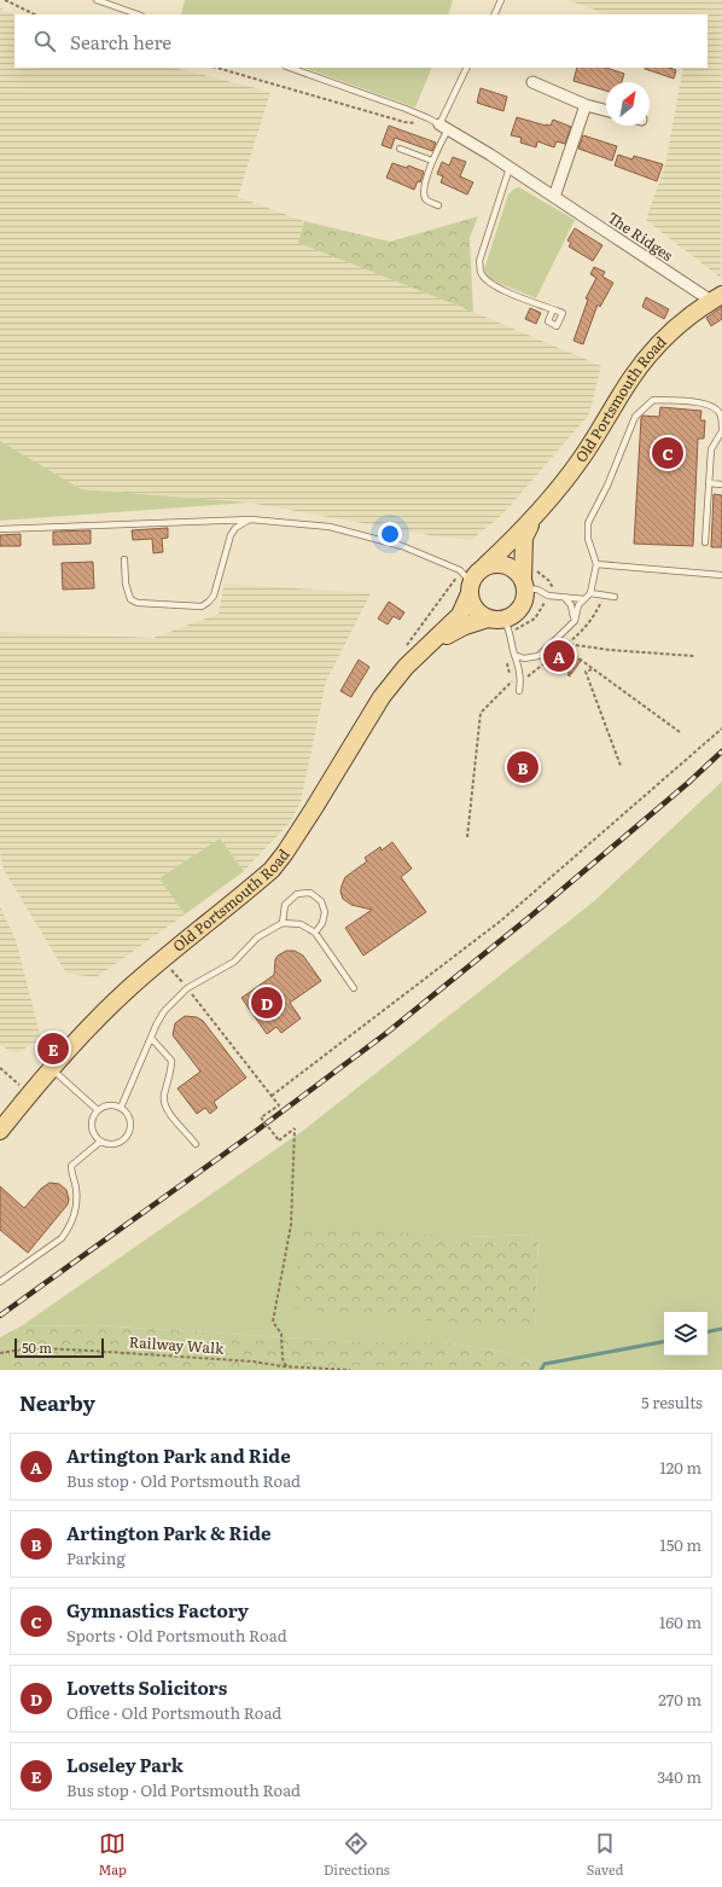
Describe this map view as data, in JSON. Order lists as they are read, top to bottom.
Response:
{
  "streets": {
    "main road": ["Old Portsmouth Road"],
    "street": ["The Ridges"],
    "path": ["Railway Walk"]
  },
  "crossings": [
    ["The Ridges", "Old Portsmouth Road"]
  ],
  "scale_bar": "50 m",
  "north": "top right",
  "page": {
    "search": "Search here",
    "pins": [
      "C",
      "A",
      "B",
      "D",
      "E"
    ],
    "scale": "50 m",
    "heading": ["Nearby", "5 results"],
    "list": [
      {
        "mark": "A",
        "name": "Artington Park and Ride",
        "note": "Bus stop · Old Portsmouth Road",
        "value": "120 m"
      },
      {
        "mark": "B",
        "name": "Artington Park & Ride",
        "note": "Parking",
        "value": "150 m"
      },
      {
        "mark": "C",
        "name": "Gymnastics Factory",
        "note": "Sports · Old Portsmouth Road",
        "value": "160 m"
      },
      {
        "mark": "D",
        "name": "Lovetts Solicitors",
        "note": "Office · Old Portsmouth Road",
        "value": "270 m"
      },
      {
        "mark": "E",
        "name": "Loseley Park",
        "note": "Bus stop · Old Portsmouth Road",
        "value": "340 m"
      }
    ],
    "nav": ["Map", "Directions", "Saved"]
  }
}
